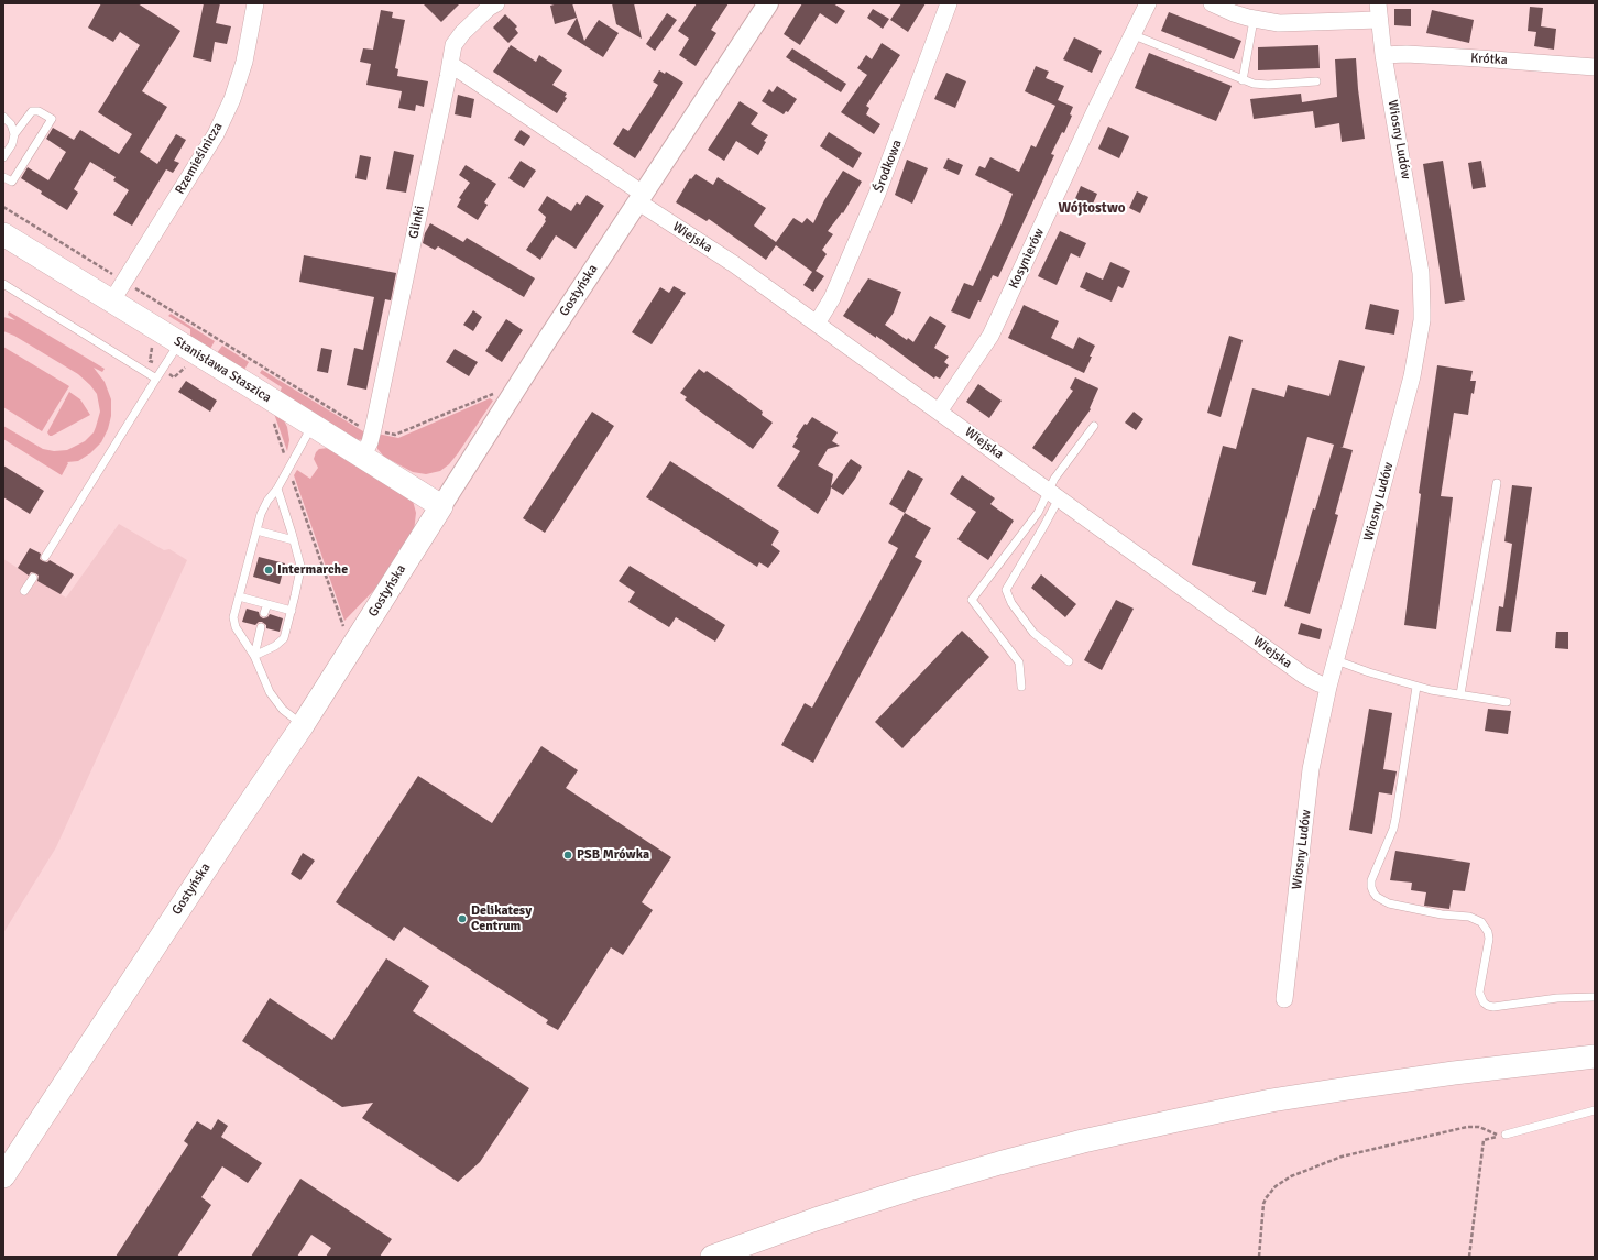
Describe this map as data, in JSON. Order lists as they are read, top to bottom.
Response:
{
  "streets": {
    "main road": ["Gostyńska", "Stanisława Staszica"],
    "street": [
      "Krótka",
      "Wiosny Ludów",
      "Rzemieślnicza",
      "Środkowa",
      "Glinki",
      "Wiejska",
      "Kosynierów"
    ]
  },
  "crossings": [
    ["Krótka", "Wiosny Ludów"],
    ["Wiosny Ludów", "Wiejska"],
    ["Rzemieślnicza", "Stanisława Staszica"],
    ["Środkowa", "Wiejska"],
    ["Glinki", "Wiejska"],
    ["Glinki", "Stanisława Staszica"],
    ["Wiejska", "Kosynierów"],
    ["Wiejska", "Gostyńska"],
    ["Gostyńska", "Stanisława Staszica"]
  ],
  "districts": ["Wójtostwo"],
  "places": ["Intermarche", "PSB Mrówka", "Delikatesy Centrum"]
}
